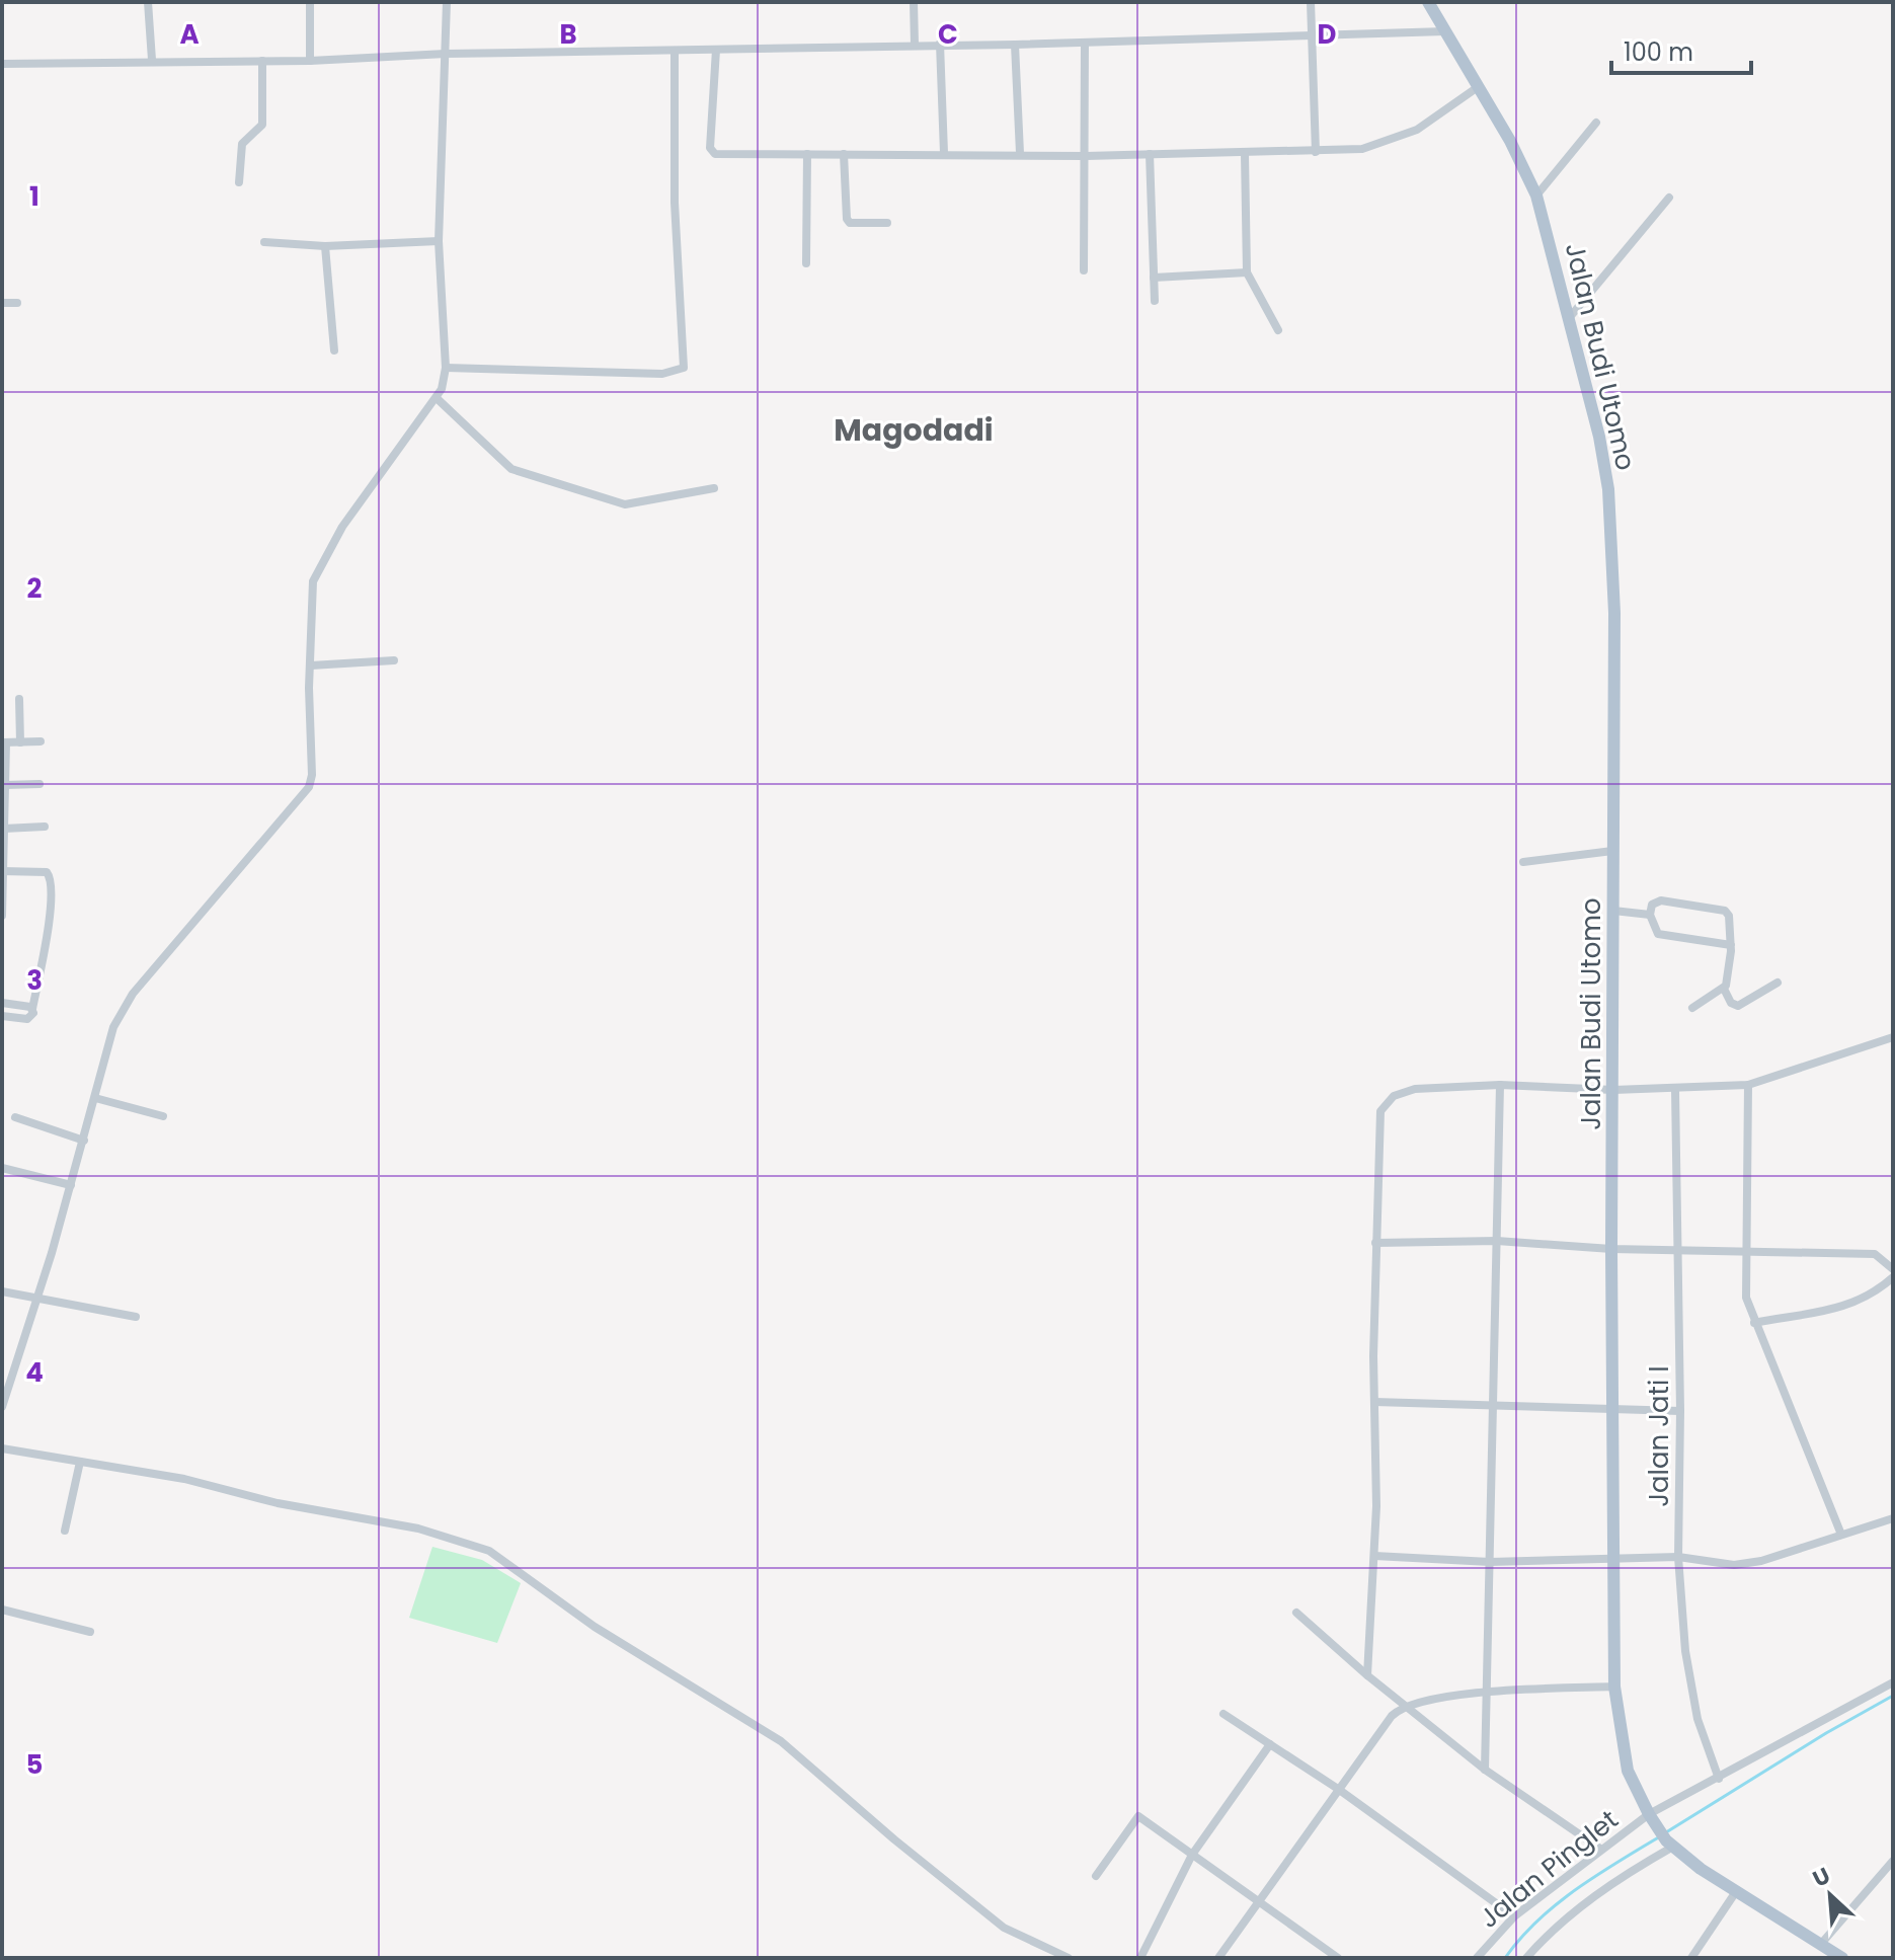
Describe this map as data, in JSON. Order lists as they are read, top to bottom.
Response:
{
  "streets": {
    "main road": ["Jalan Budi Utomo"],
    "street": ["Jalan Jati I", "Jalan Pinglet"]
  },
  "crossings": [
    ["Jalan Budi Utomo", "Jalan Pinglet"],
    ["Jalan Jati I", "Jalan Pinglet"]
  ],
  "districts": ["Magodadi"],
  "scale_bar": "100 m",
  "north": "top left",
  "grid": {
    "columns": [
      "A",
      "B",
      "C",
      "D"
    ],
    "rows": [
      "1",
      "2",
      "3",
      "4",
      "5"
    ]
  }
}
